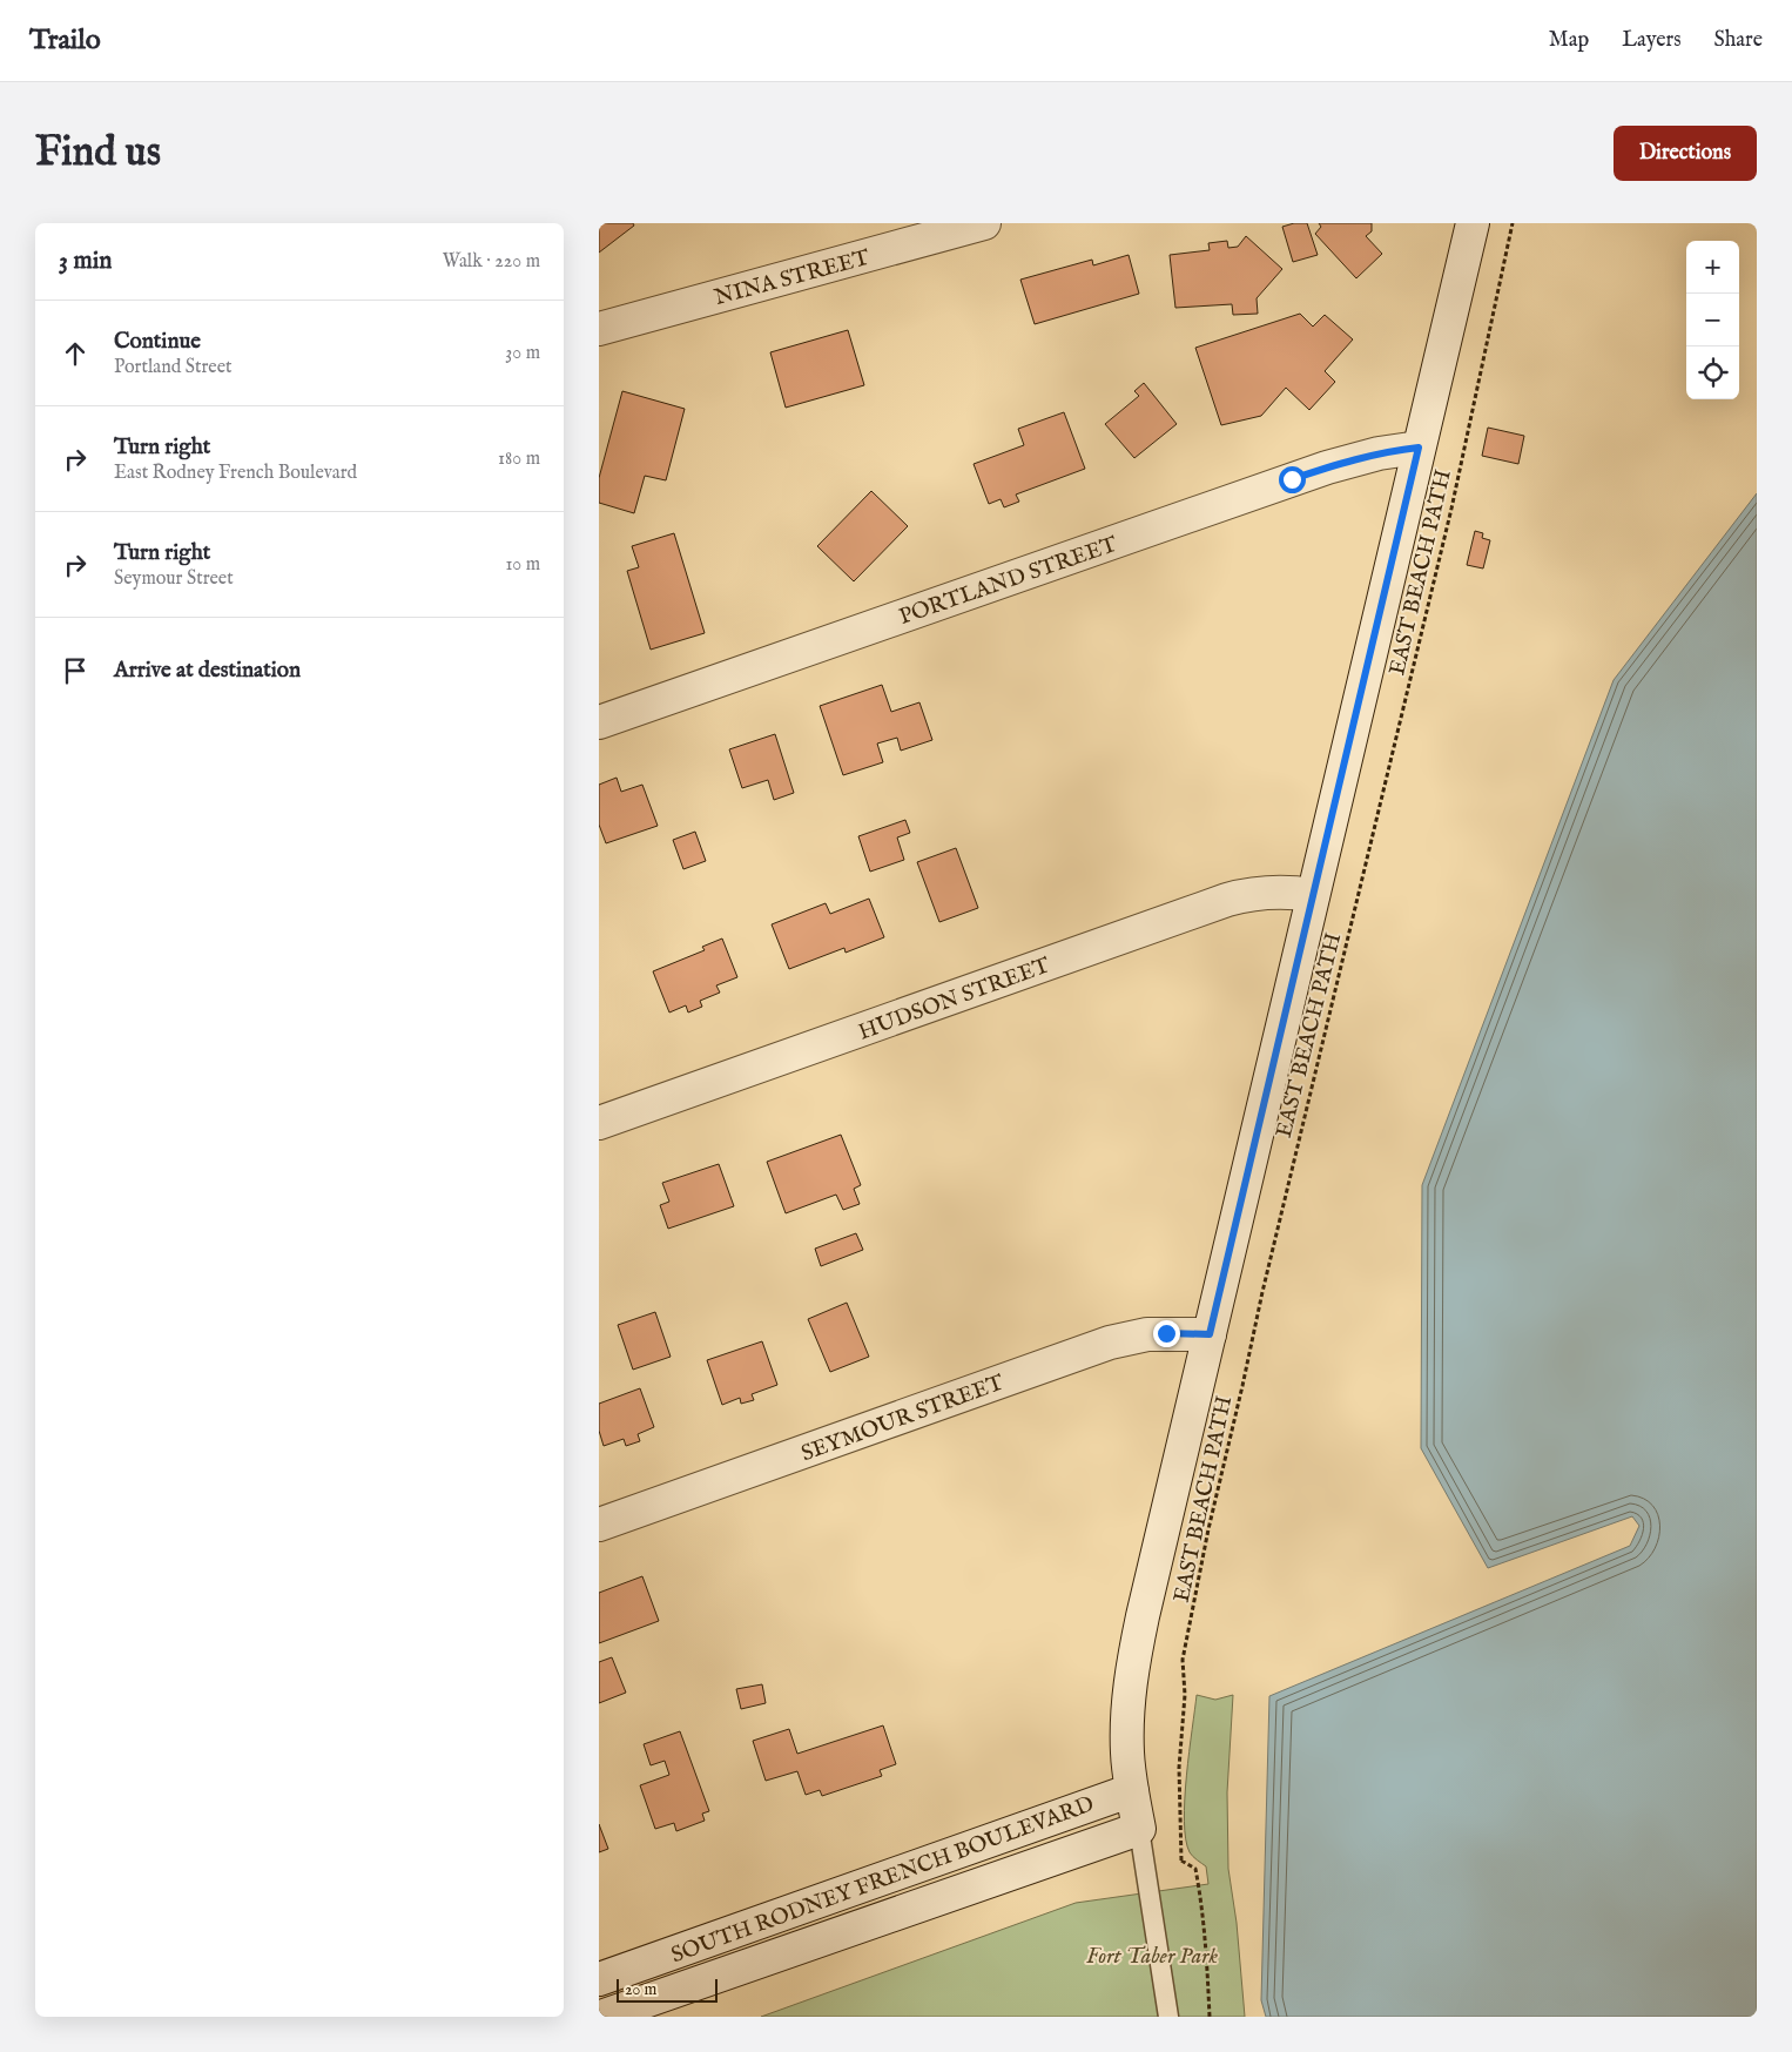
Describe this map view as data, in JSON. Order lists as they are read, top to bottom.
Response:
{
  "streets": {
    "main road": [
      "NINA STREET",
      "PORTLAND STREET",
      "HUDSON STREET",
      "SEYMOUR STREET",
      "SOUTH RODNEY FRENCH BOULEVARD"
    ],
    "path": ["EAST BEACH PATH"]
  },
  "parks": ["Fort Taber Park"],
  "scale_bar": "20 m",
  "page": {
    "header": "Trailo",
    "nav": ["Map", "Layers", "Share"],
    "buttons": "Directions",
    "title": "Find us",
    "heading": ["3 min", "Walk · 220 m"],
    "map_buttons": ["+", "−"],
    "list": [
      ["Continue", "Portland Street", "30 m"],
      ["Turn right", "East Rodney French Boulevard", "180 m"],
      ["Turn right", "Seymour Street", "10 m"],
      "Arrive at destination"
    ],
    "scale": "20 m"
  }
}
